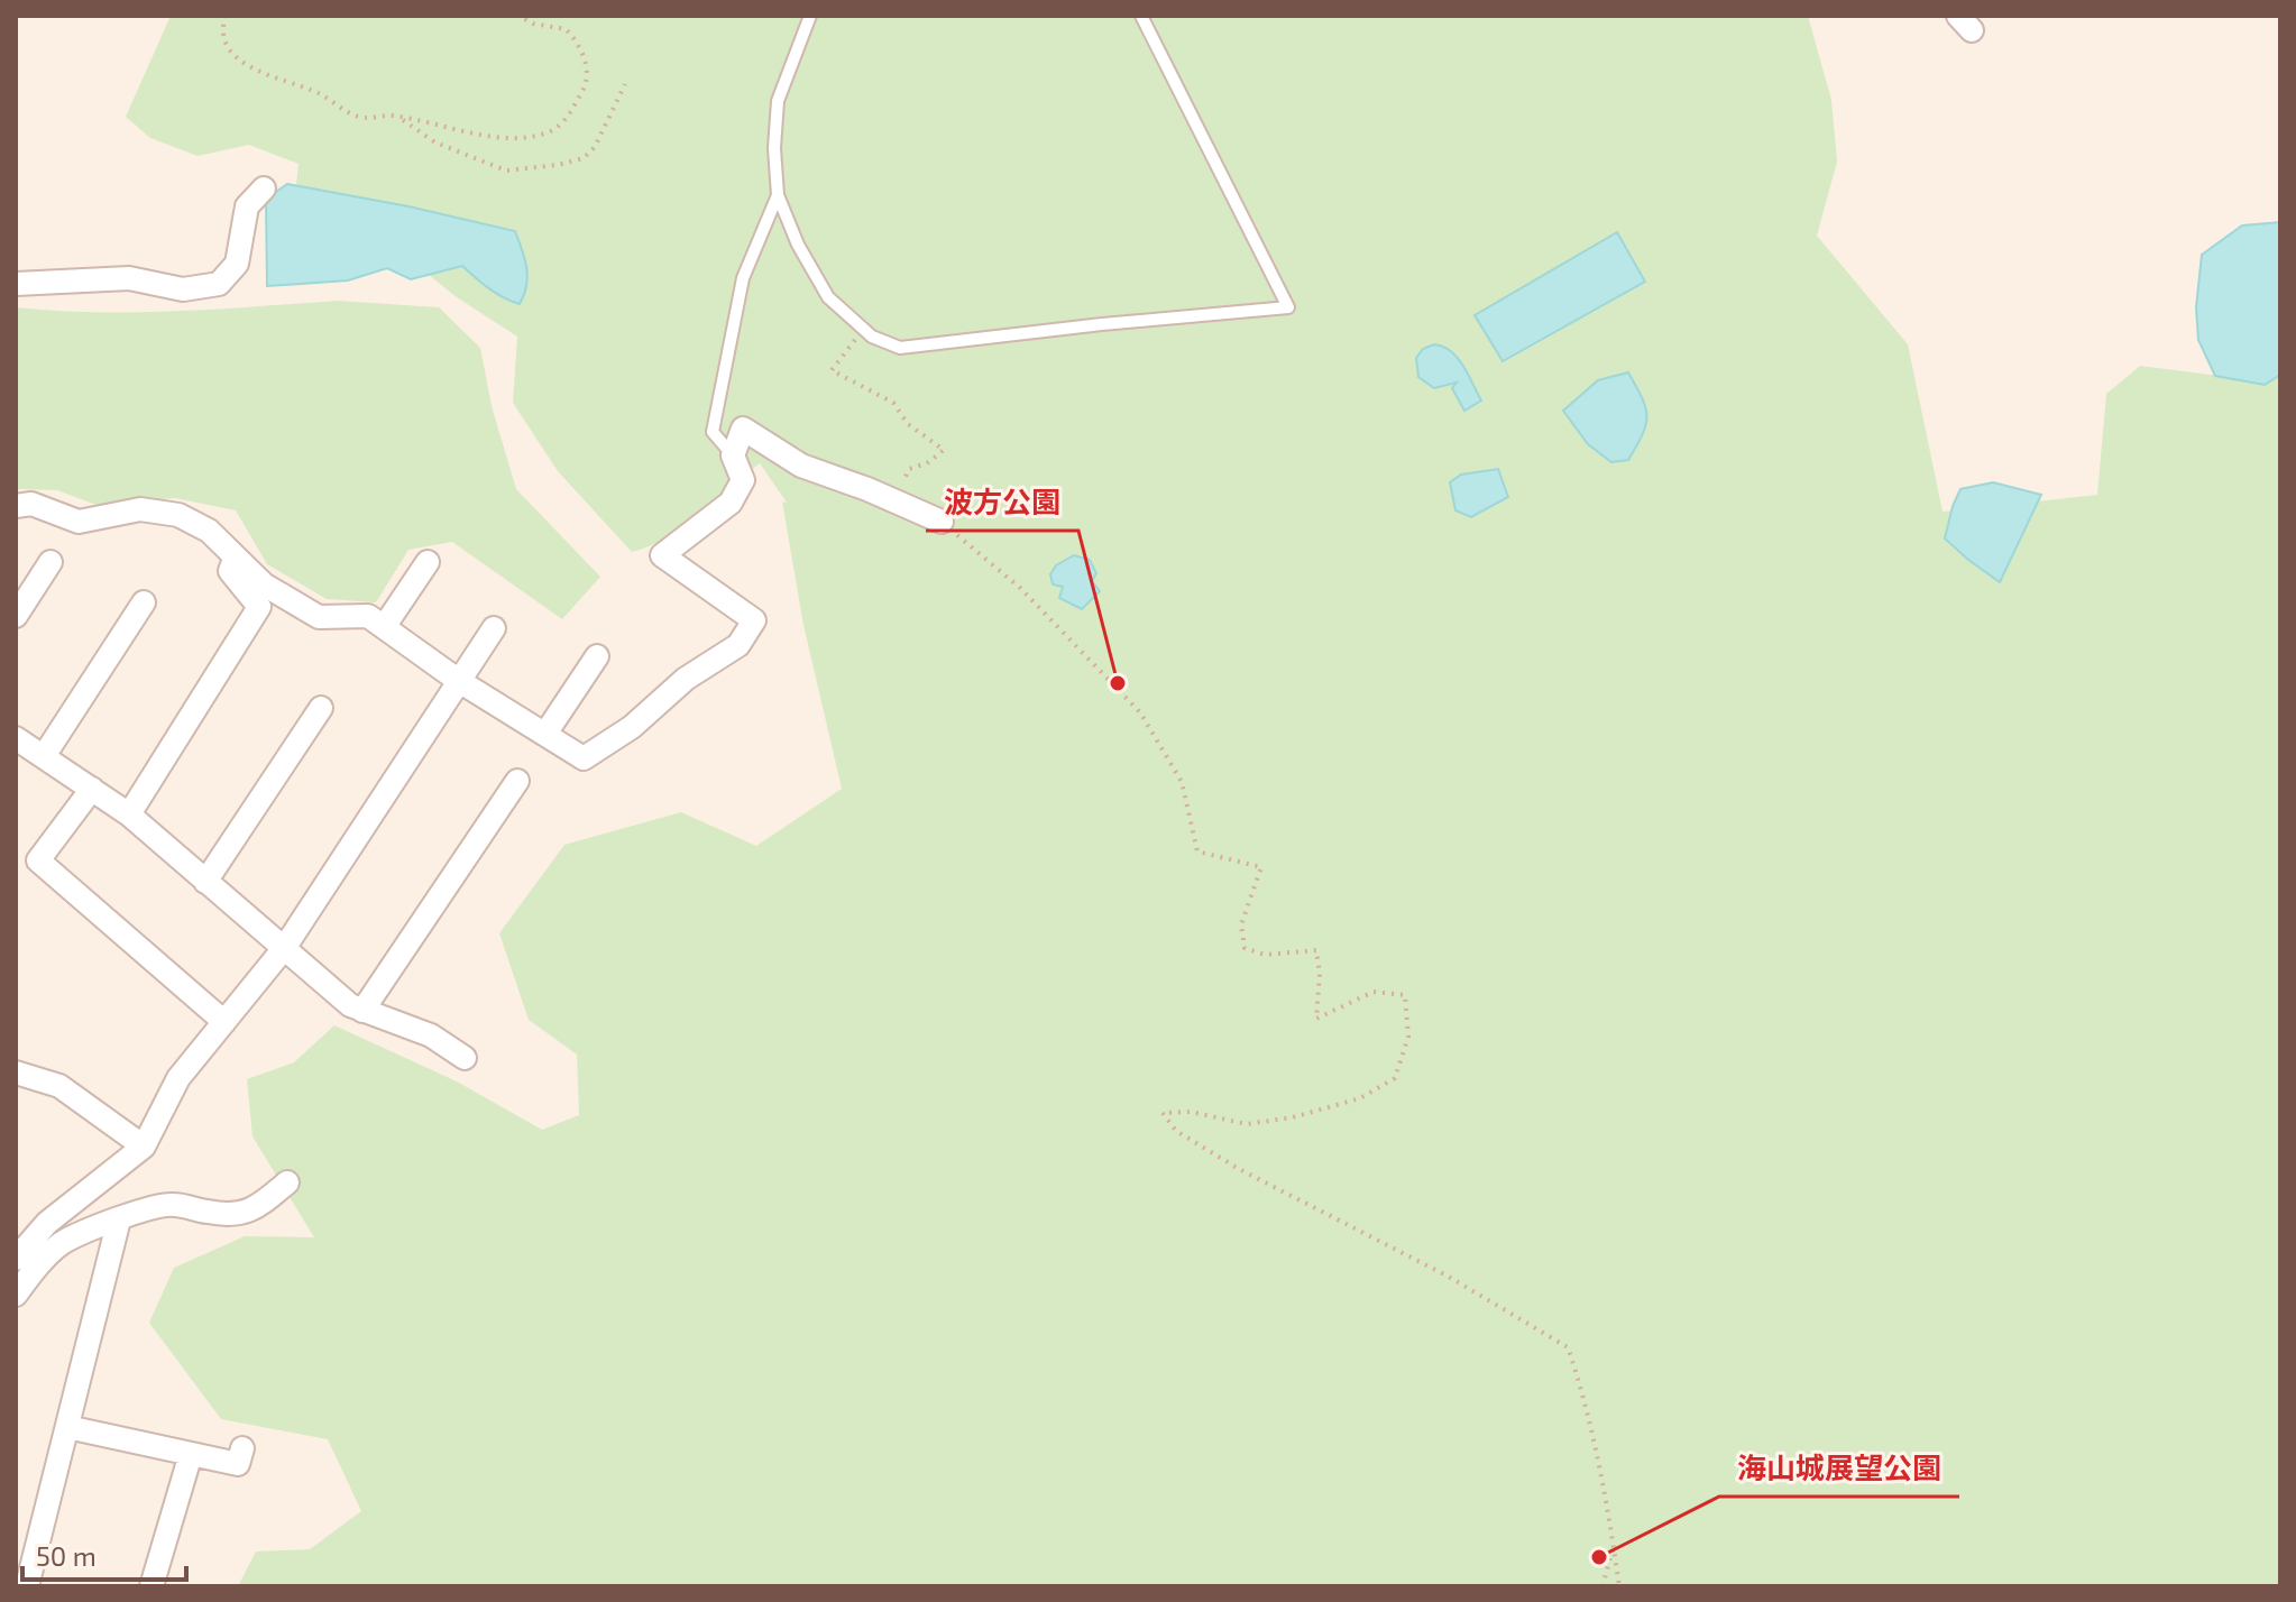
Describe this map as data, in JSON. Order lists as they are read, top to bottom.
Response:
{
  "places": ["波方公園", "海山城展望公園"],
  "scale_bar": "50 m"
}
